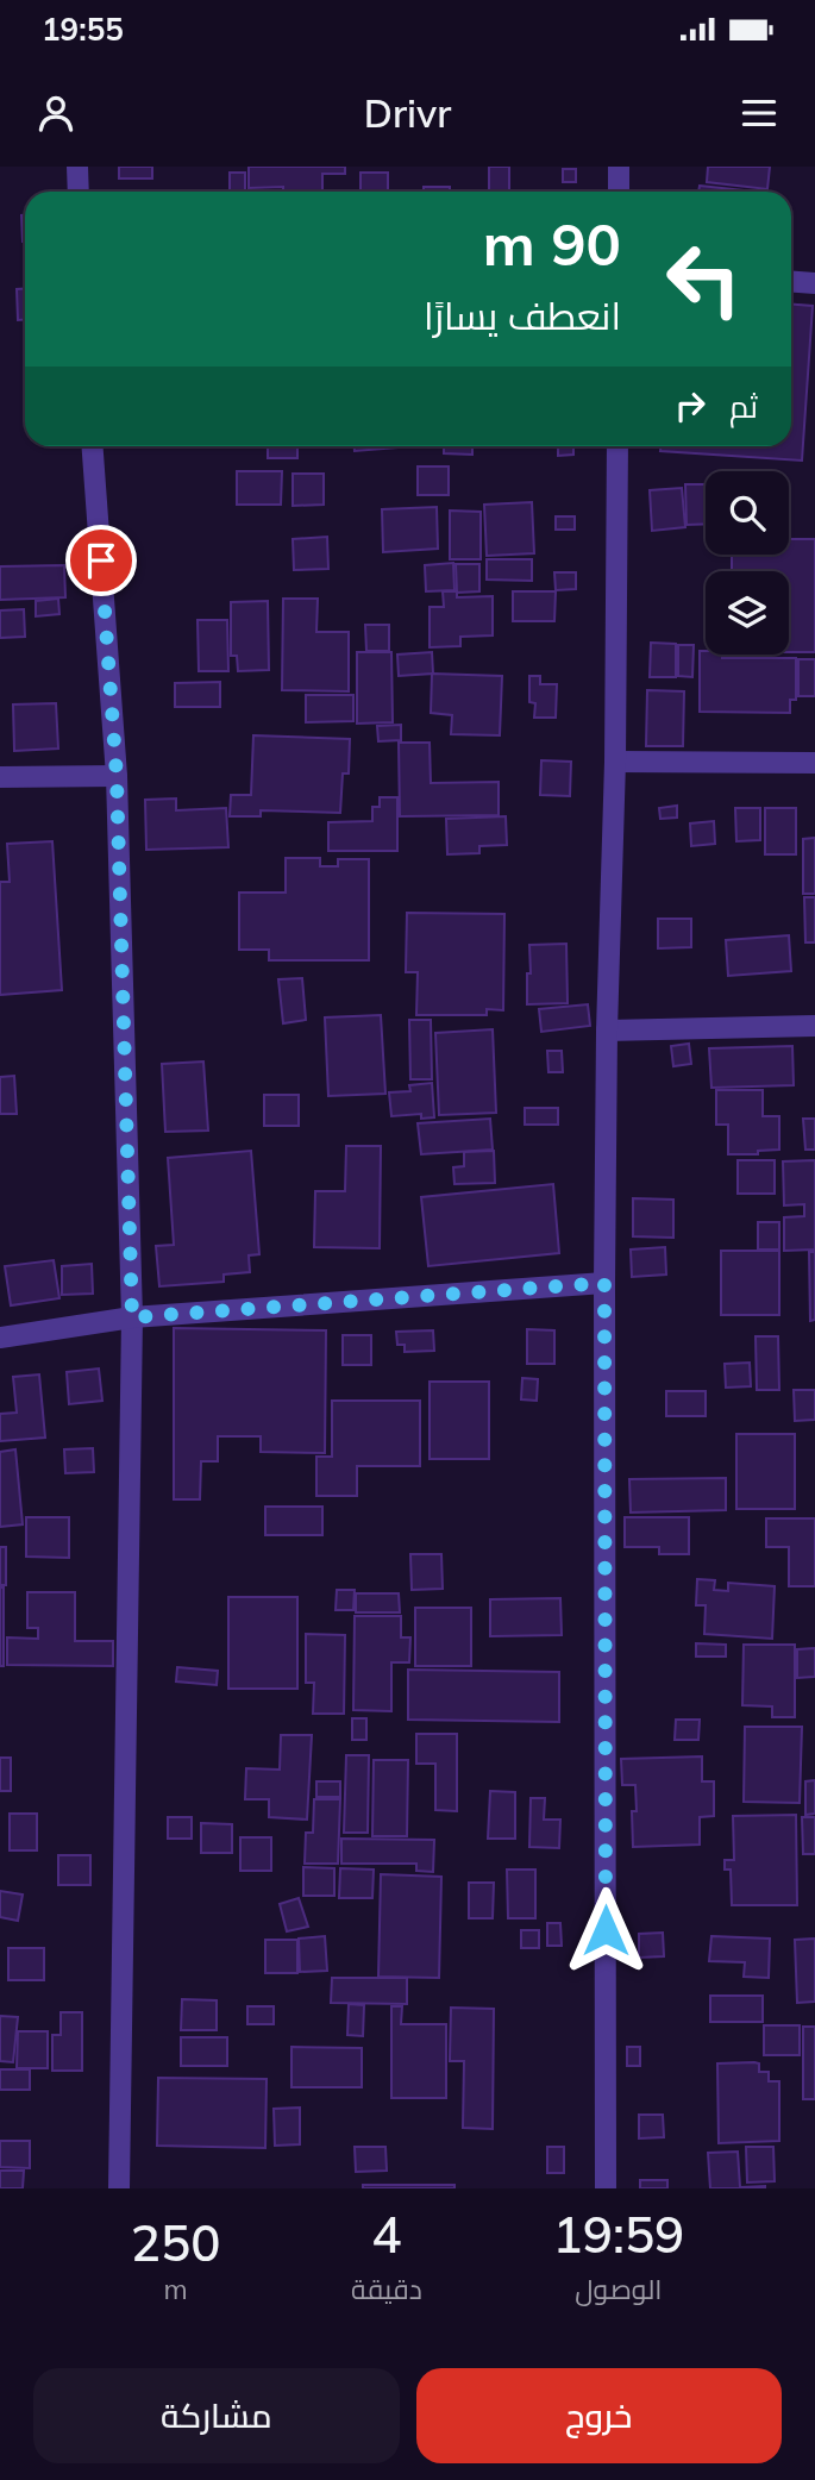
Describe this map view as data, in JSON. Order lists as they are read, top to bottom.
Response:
{
  "page": {
    "status": "19:55",
    "header": "Drivr",
    "turn": ["90 m", "انعطف يسارًا"],
    "then": "ثم",
    "eta": [
      "19:59",
      "الوصول",
      "4",
      "دقيقة",
      "250",
      "m"
    ],
    "buttons": ["خروج", "مشاركة"]
  }
}
